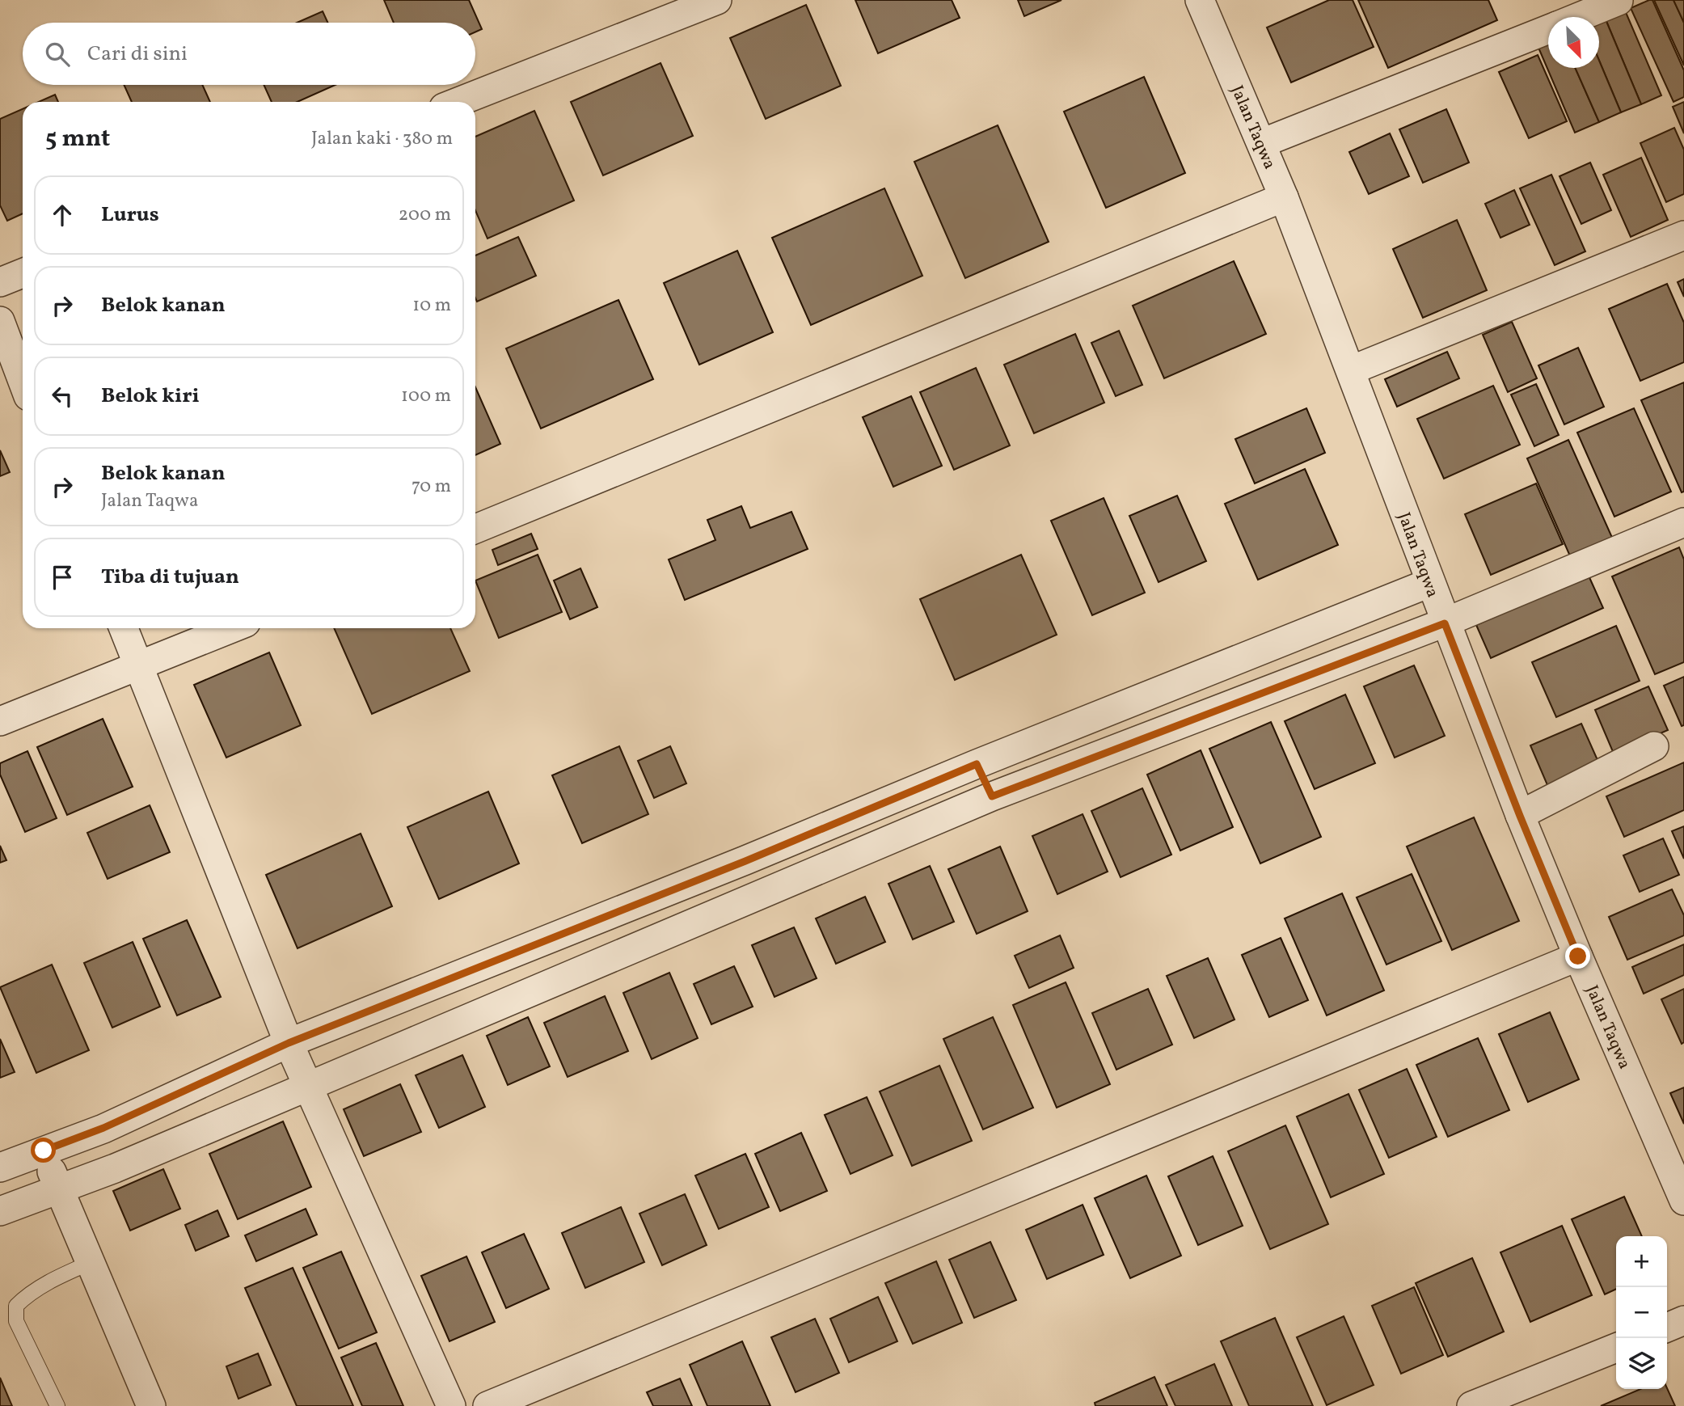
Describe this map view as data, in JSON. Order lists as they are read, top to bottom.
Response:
{
  "streets": {
    "street": ["Jalan Taqwa"]
  },
  "north": "bottom right",
  "page": {
    "search": "Cari di sini",
    "heading": ["5 mnt", "Jalan kaki · 380 m"],
    "list": [
      ["Lurus", "200 m"],
      ["Belok kanan", "10 m"],
      ["Belok kiri", "100 m"],
      ["Belok kanan", "Jalan Taqwa", "70 m"],
      "Tiba di tujuan"
    ],
    "map_buttons": ["+", "−"]
  }
}
